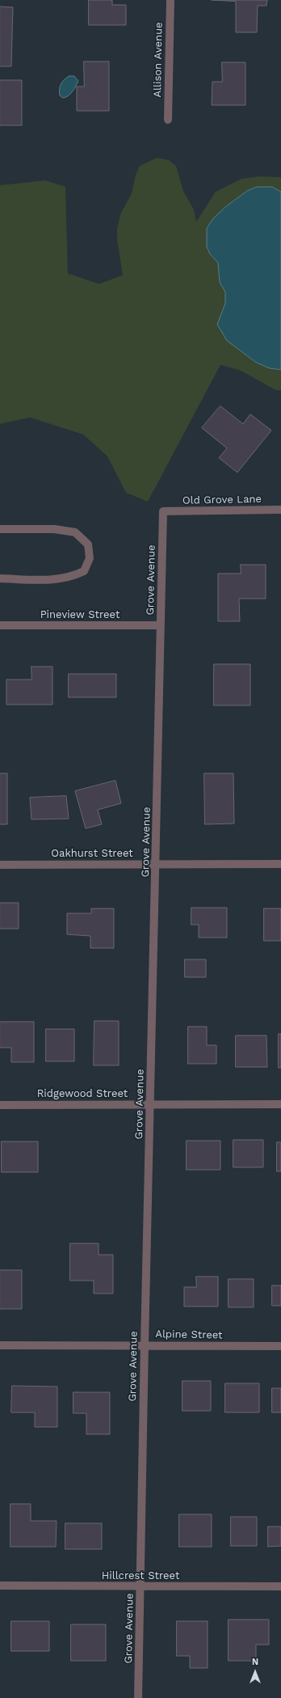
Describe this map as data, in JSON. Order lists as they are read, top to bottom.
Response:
{
  "streets": {
    "street": [
      "Allison Avenue",
      "Old Grove Lane",
      "Grove Avenue",
      "Pineview Street",
      "Oakhurst Street",
      "Ridgewood Street",
      "Alpine Street",
      "Hillcrest Street"
    ]
  },
  "crossings": [
    ["Old Grove Lane", "Grove Avenue"],
    ["Grove Avenue", "Pineview Street"],
    ["Grove Avenue", "Oakhurst Street"],
    ["Grove Avenue", "Ridgewood Street"],
    ["Grove Avenue", "Alpine Street"],
    ["Grove Avenue", "Hillcrest Street"]
  ],
  "north": "top"
}
